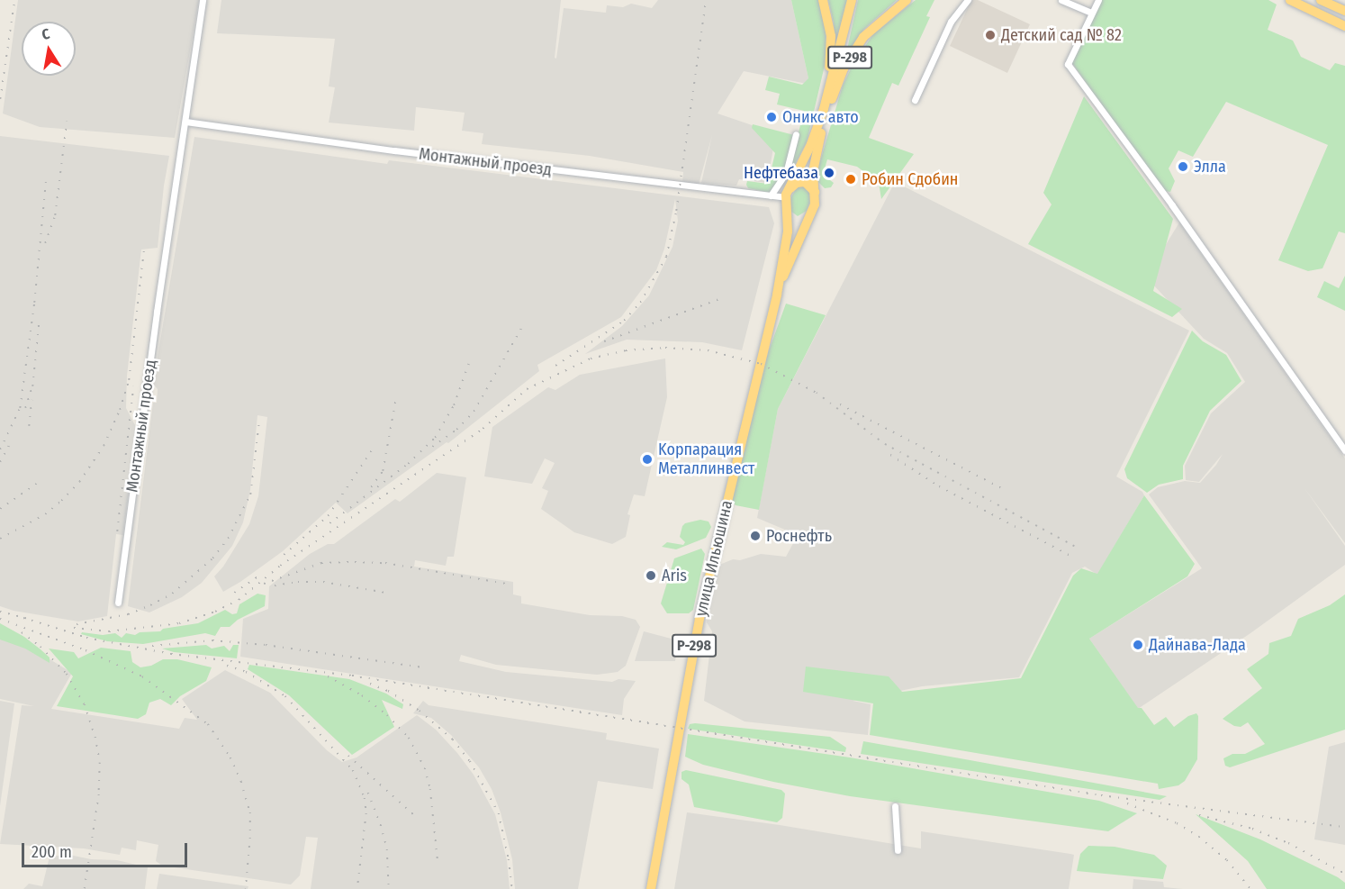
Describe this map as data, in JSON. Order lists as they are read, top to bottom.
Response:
{
  "streets": {
    "highway": ["Р-298", "улица Ильюшина"],
    "street": ["Монтажный проезд"]
  },
  "crossings": [
    ["Р-298", "Монтажный проезд"],
    ["Р-298", "улица Ильюшина"]
  ],
  "places": [
    "Детский сад № 82",
    "Оникс авто",
    "Элла",
    "Нефтебаза",
    "Робин Сдобин",
    "Kорпарация Металлинвест",
    "Роснефть",
    "Aris",
    "Дайнава-Лада"
  ],
  "scale_bar": "200 m",
  "north": "top"
}
